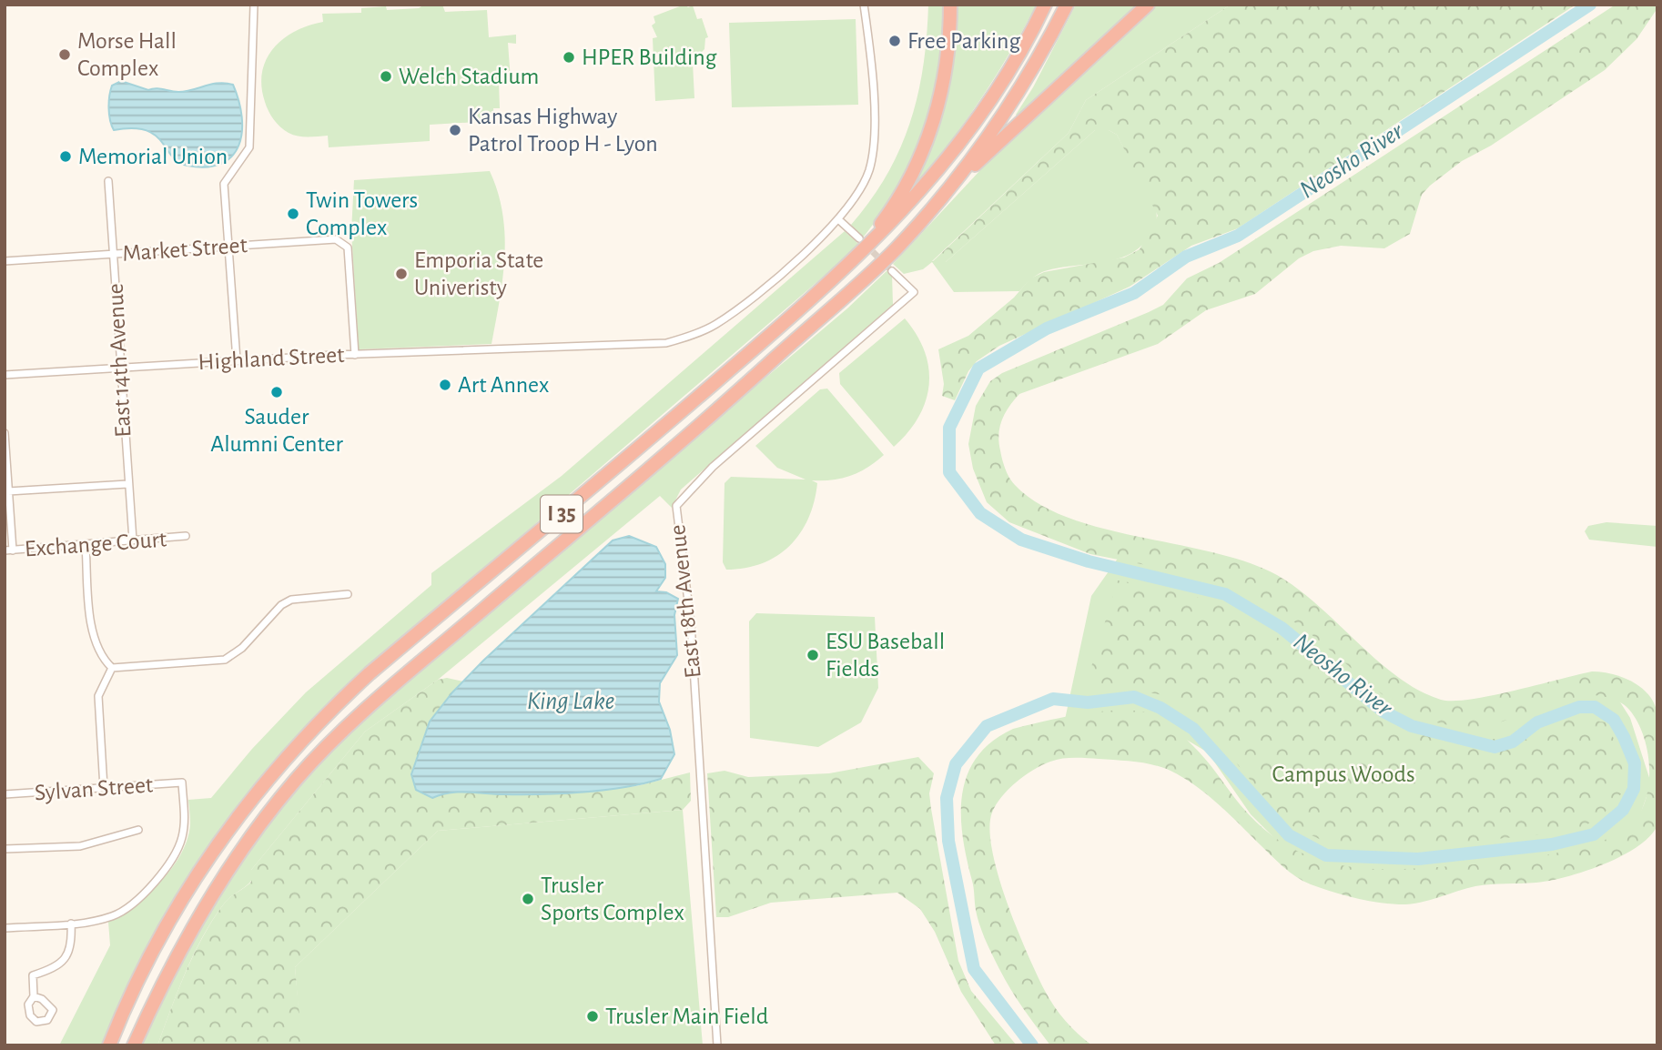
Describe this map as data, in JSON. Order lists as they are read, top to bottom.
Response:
{
  "streets": {
    "highway": ["I 35"],
    "street": [
      "Market Street",
      "Highland Street",
      "East 14th Avenue",
      "Exchange Court",
      "East 18th Avenue",
      "Sylvan Street"
    ]
  },
  "crossings": [
    ["Market Street", "Highland Street"],
    ["Market Street", "East 14th Avenue"],
    ["Highland Street", "East 14th Avenue"],
    ["East 14th Avenue", "Exchange Court"]
  ],
  "water": ["Neosho River", "King Lake"],
  "parks": ["Campus Woods"],
  "places": [
    "Free Parking",
    "Morse Hall Complex",
    "HPER Building",
    "Welch Stadium",
    "Kansas Highway Patrol Troop H - Lyon",
    "Memorial Union",
    "Twin Towers Complex",
    "Emporia State Univeristy",
    "Art Annex",
    "Sauder Alumni Center",
    "ESU Baseball Fields",
    "Trusler Sports Complex",
    "Trusler Main Field"
  ]
}
